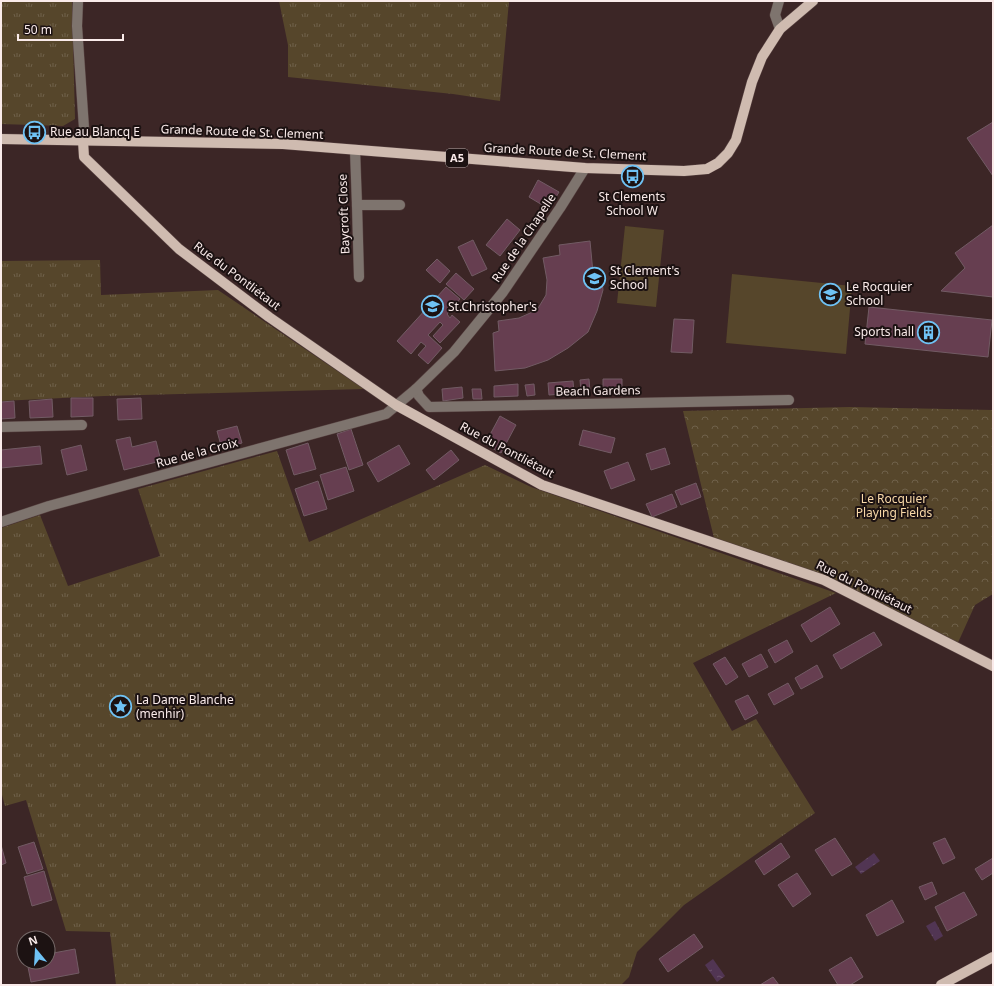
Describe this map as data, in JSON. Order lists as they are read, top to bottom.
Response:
{
  "streets": {
    "main road": ["Grande Route de St. Clement", "A5", "Rue du Pontliétaut"],
    "street": [
      "Baycroft Close",
      "Rue de la Chapelle",
      "Beach Gardens",
      "Rue de la Croix"
    ]
  },
  "crossings": [
    ["Grande Route de St. Clement", "Baycroft Close"],
    ["Grande Route de St. Clement", "Rue de la Chapelle"],
    ["Grande Route de St. Clement", "Rue du Pontliétaut"],
    ["Rue de la Chapelle", "Rue du Pontliétaut"],
    ["Rue de la Chapelle", "Beach Gardens"],
    ["Rue de la Chapelle", "Rue de la Croix"],
    ["Rue du Pontliétaut", "Rue de la Croix"]
  ],
  "parks": ["Le Rocquier Playing Fields"],
  "places": {
    "bus stop": ["Rue au Blancq E", "St Clements School W"],
    "school or university": ["St Clement's School", "Le Rocquier School", "St.Christopher's"],
    "building": ["Sports hall"],
    "place": ["La Dame Blanche (menhir)"]
  },
  "scale_bar": "50 m",
  "north": "top"
}
